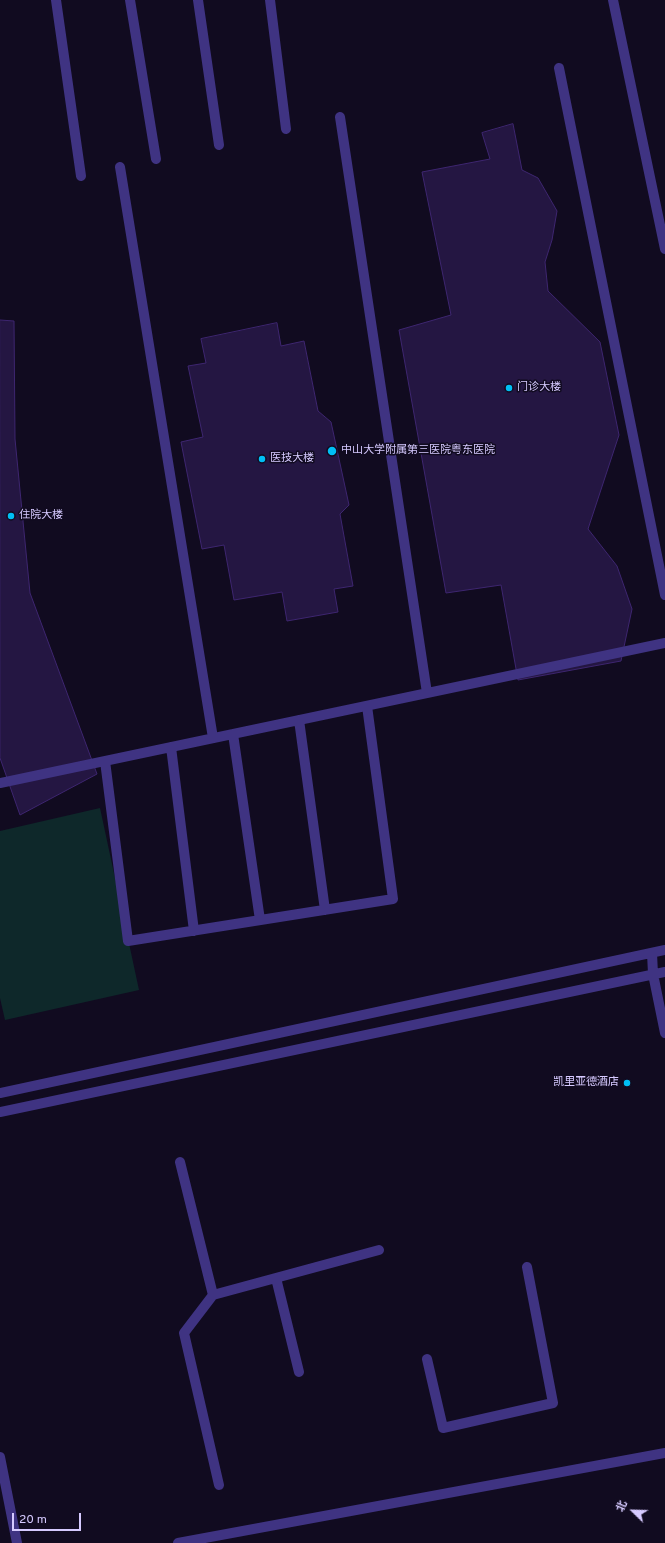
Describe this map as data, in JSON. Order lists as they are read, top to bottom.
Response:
{
  "places": [
    "门诊大楼",
    "中山大学附属第三医院粤东医院",
    "医技大楼",
    "住院大楼",
    "凯里亚德酒店"
  ],
  "scale_bar": "20 m",
  "north": "top left"
}
